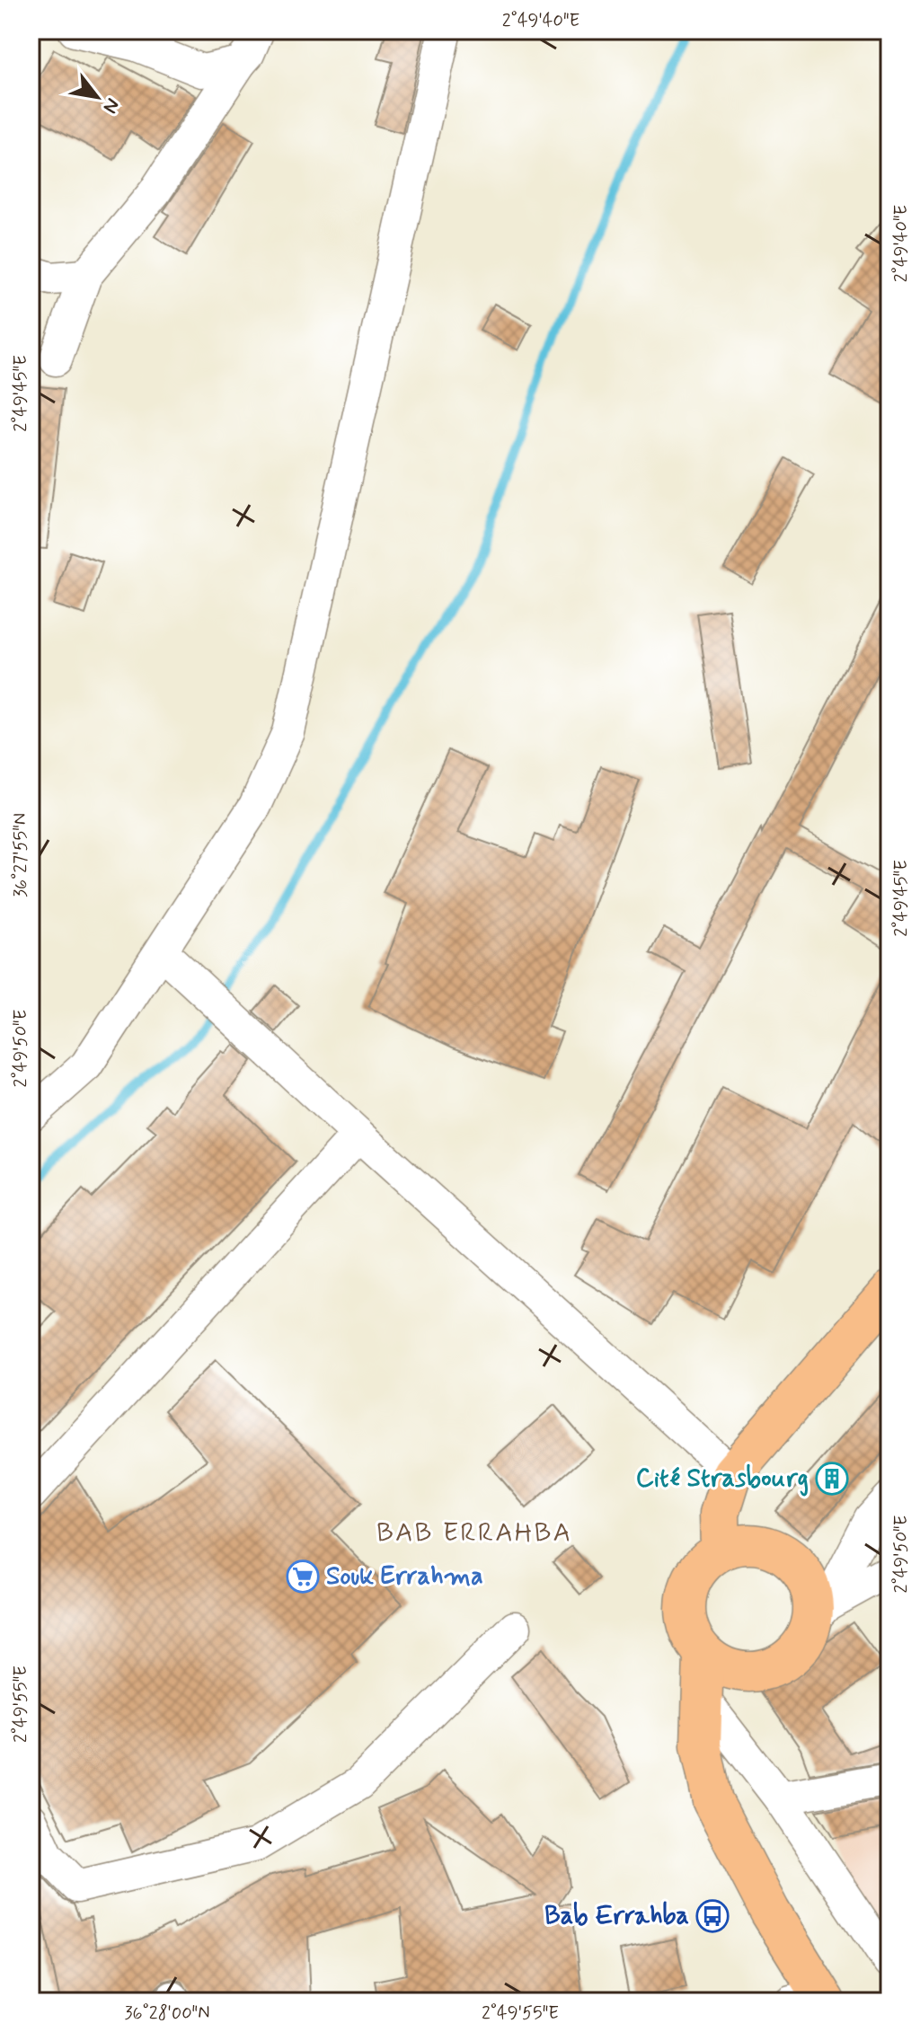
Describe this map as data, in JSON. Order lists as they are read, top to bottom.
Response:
{
  "districts": ["BAB ERRAHBA"],
  "places": {
    "building": ["Cité Strasbourg"],
    "supermarket": ["Souk Errahma"],
    "bus stop": ["Bab Errahba"]
  },
  "north": "bottom right",
  "coordinates": [
    "2°49'40\"E",
    "2°49'45\"E",
    "36°27'55\"N",
    "2°49'50\"E",
    "2°49'55\"E",
    "36°28'00\"N"
  ]
}
